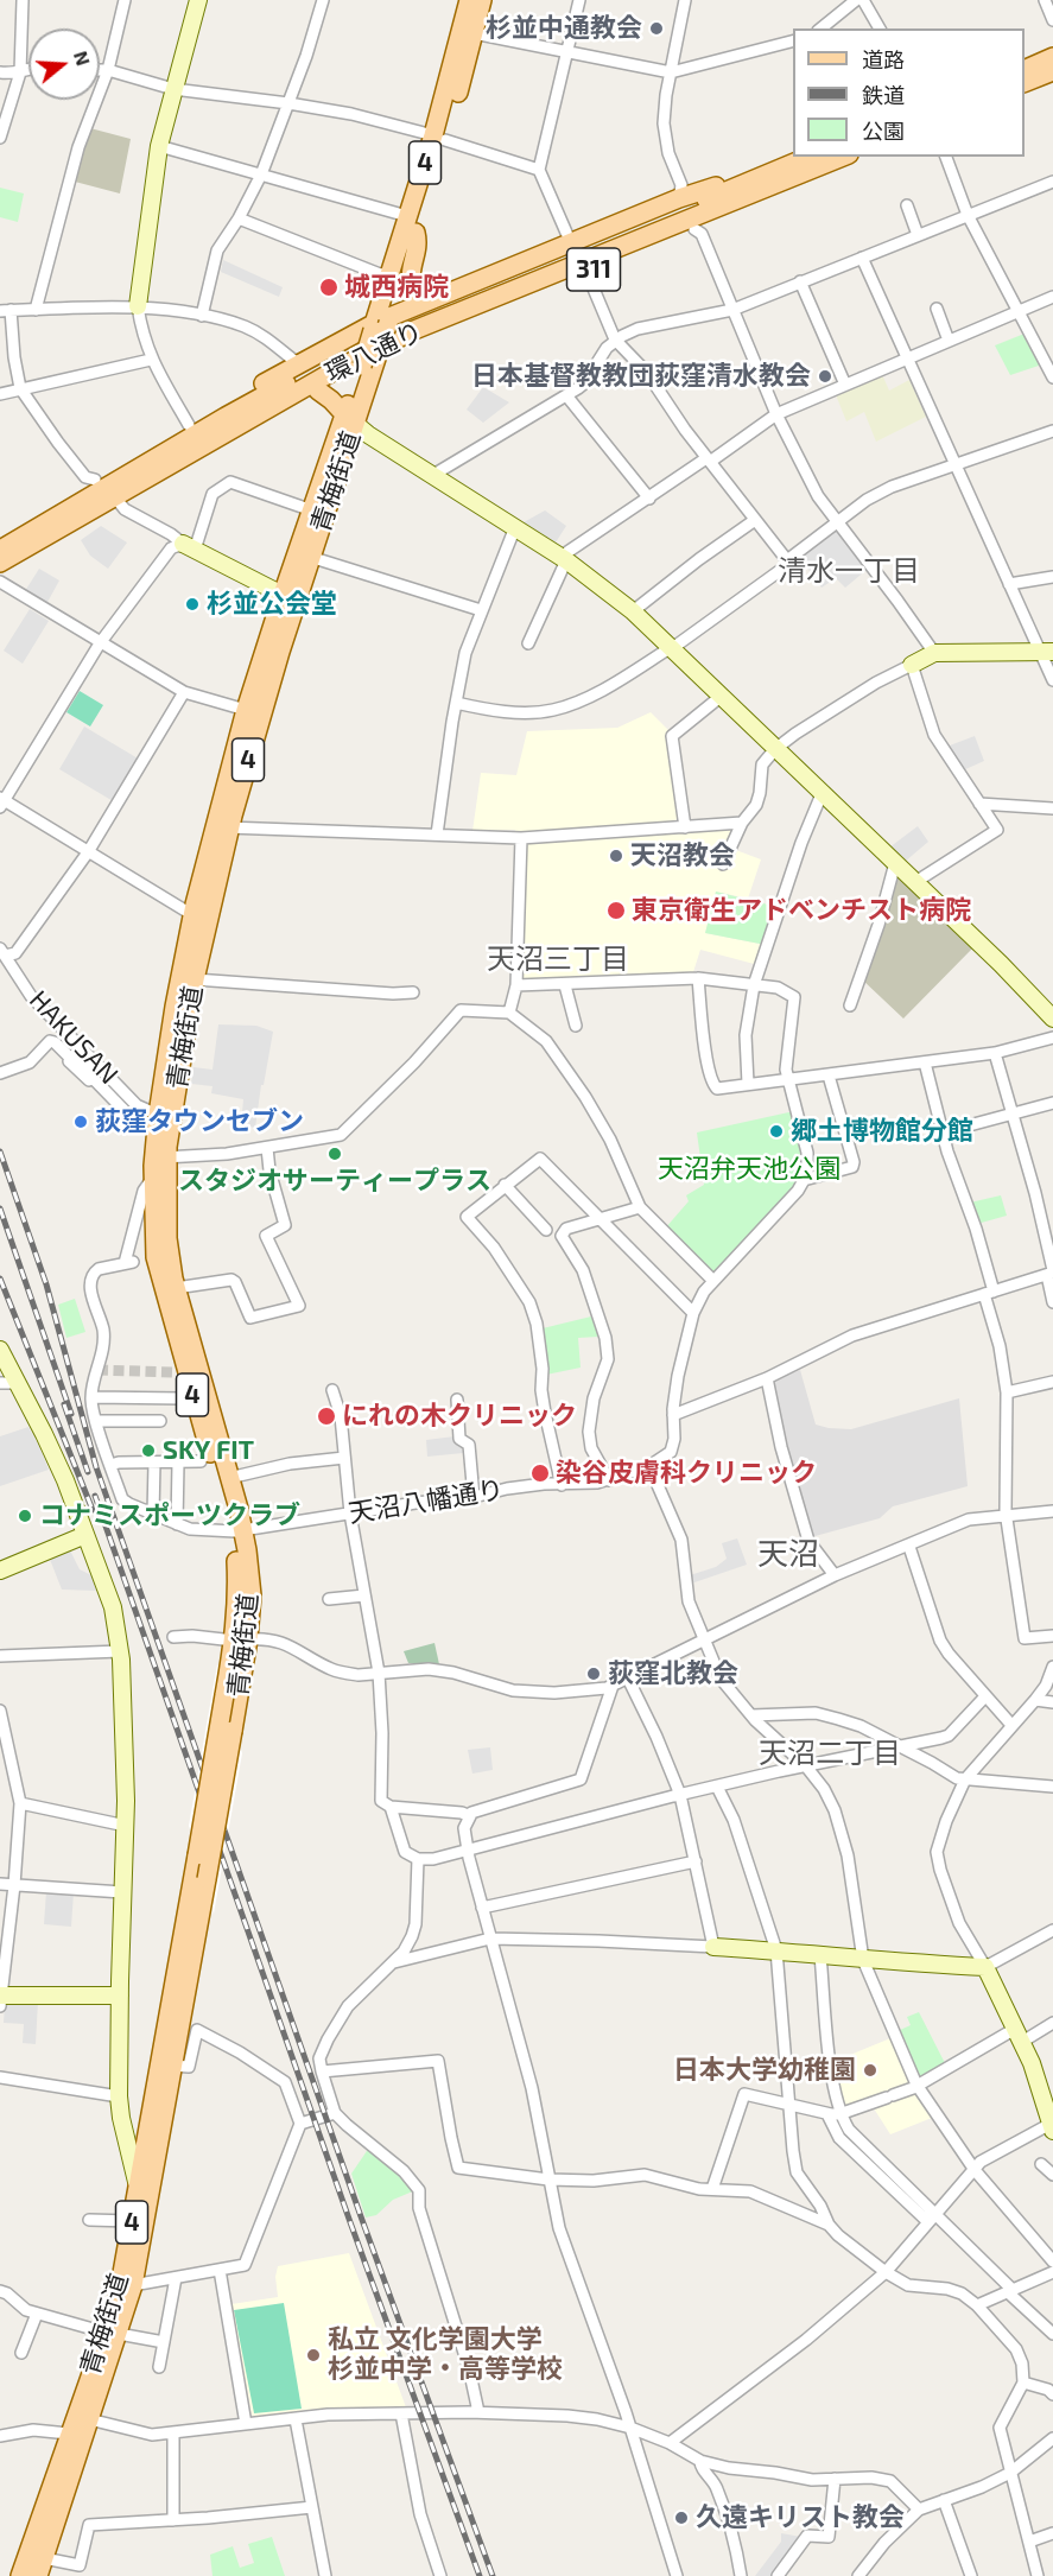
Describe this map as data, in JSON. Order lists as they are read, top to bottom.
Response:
{
  "streets": {
    "main road": [
      "4",
      "311",
      "環八通り",
      "青梅街道"
    ],
    "street": ["HAKUSAN", "天沼八幡通り"]
  },
  "crossings": [
    ["4", "311"],
    ["4", "青梅街道"],
    ["311", "環八通り"],
    ["311", "青梅街道"],
    ["青梅街道", "HAKUSAN"],
    ["青梅街道", "天沼八幡通り"]
  ],
  "districts": [
    "清水一丁目",
    "天沼三丁目",
    "天沼",
    "天沼二丁目"
  ],
  "parks": ["天沼弁天池公園"],
  "places": [
    "杉並中通教会",
    "城西病院",
    "日本基督教教団荻窪清水教会",
    "杉並公会堂",
    "天沼教会",
    "東京衛生アドベンチスト病院",
    "荻窪タウンセブン",
    "郷土博物館分館",
    "スタジオサーティープラス",
    "にれの木クリニック",
    "SKY FIT",
    "染谷皮膚科クリニック",
    "コナミスポーツクラブ",
    "荻窪北教会",
    "日本大学幼稚園",
    "私立 文化学園大学 杉並中学・高等学校",
    "久遠キリスト教会"
  ],
  "legend": ["道路", "鉄道", "公園"],
  "north": "right"
}
